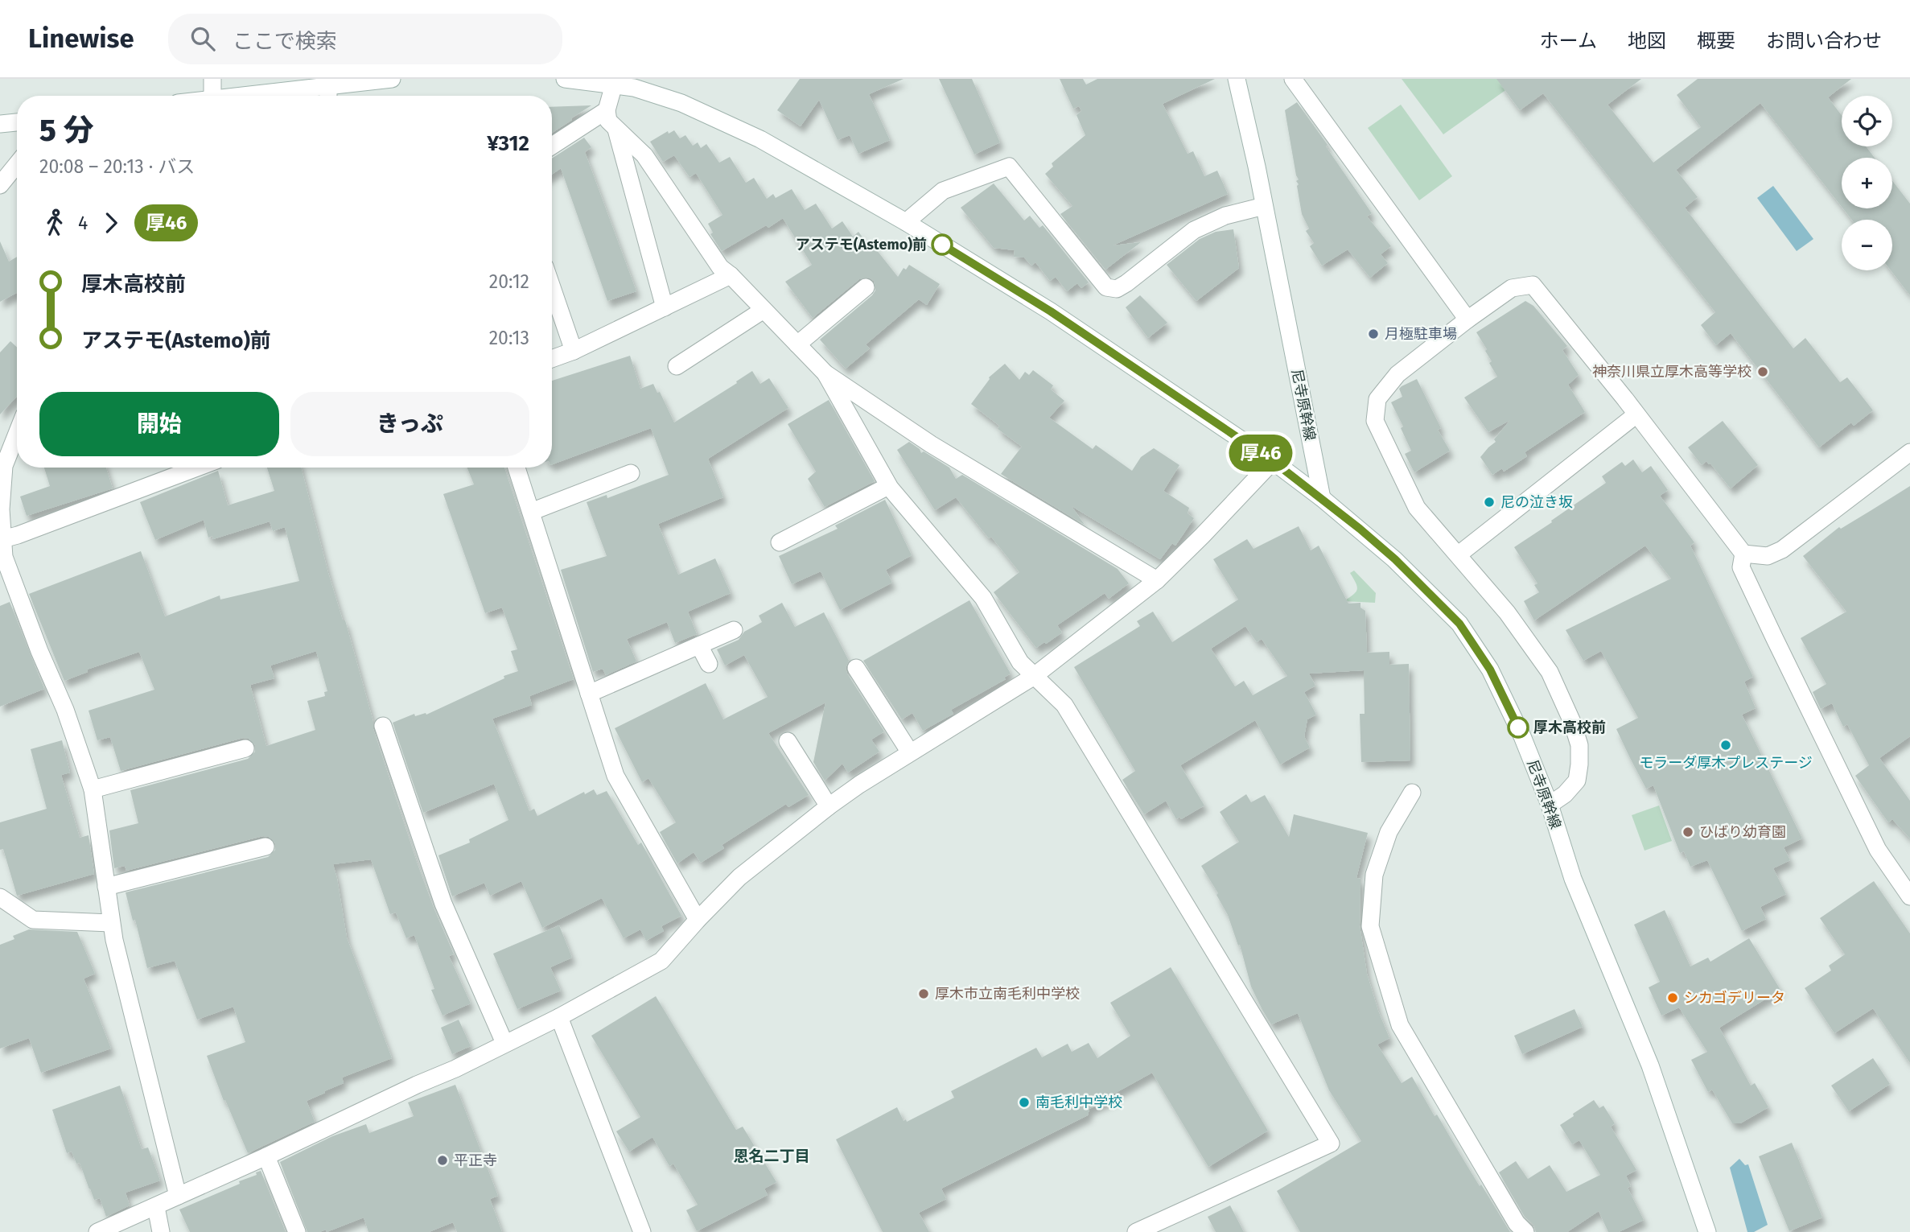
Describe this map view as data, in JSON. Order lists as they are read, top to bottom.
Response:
{
  "streets": {
    "street": ["尼寺原幹線"]
  },
  "districts": ["恩名二丁目"],
  "places": [
    "アステモ(Astemo)前",
    "月極駐車場",
    "神奈川県立厚木高等学校",
    "尼の泣き坂",
    "厚木高校前",
    "モラーダ厚木プレステージ",
    "ひばり幼育園",
    "厚木市立南毛利中学校",
    "シカゴデリータ",
    "南毛利中学校",
    "平正寺"
  ],
  "lines": ["bus line 厚46"],
  "page": {
    "header": "Linewise",
    "search": "ここで検索",
    "nav": [
      "ホーム",
      "地図",
      "概要",
      "お問い合わせ"
    ],
    "on_map": "厚46",
    "map_buttons": ["+", "−"],
    "heading": ["5 分", "20:08 – 20:13 · バス", "¥312"],
    "legs": ["4", "厚46"],
    "list": [
      {
        "name": "厚木高校前",
        "value": "20:12"
      },
      {
        "name": "アステモ(Astemo)前",
        "value": "20:13"
      }
    ],
    "buttons": ["開始", "きっぷ"]
  }
}
